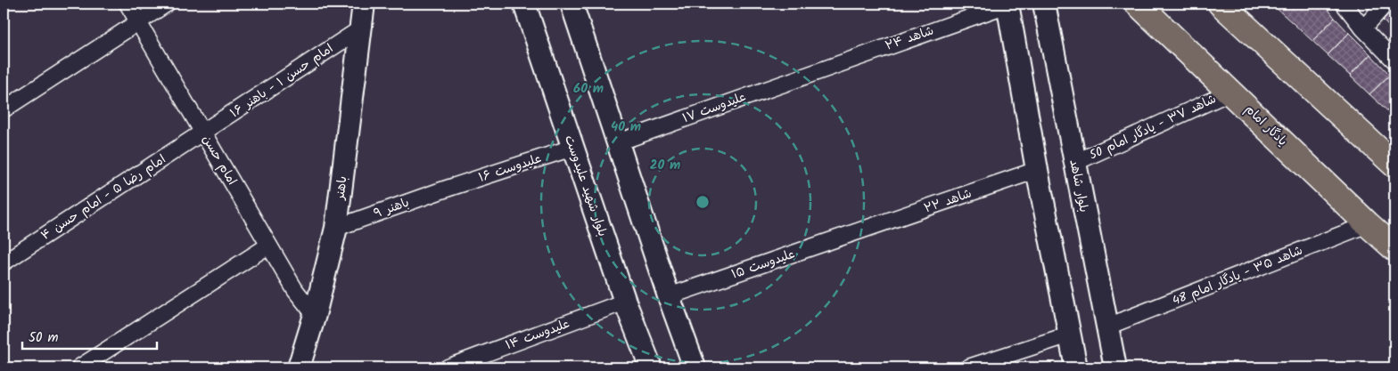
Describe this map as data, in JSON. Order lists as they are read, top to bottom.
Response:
{
  "streets": {
    "main road": [
      "یادگار امام",
      "بلوار شهید علیدوست",
      "بلوار شاهد",
      "باهنر"
    ],
    "street": [
      "شاهد ۲۴",
      "امام حسن ۱ - باهنر ۱۶",
      "علیدوست ۱۷",
      "شاهد ۳۷ - یادگار امام 50",
      "امام حسن",
      "علیدوست ۱۶",
      "امام رضا ۵ - امام حسن ۴",
      "شاهد ۲۲",
      "باهنر ۹",
      "علیدوست ۱۵",
      "شاهد ۳۵ - یادگار امام 48",
      "علیدوست ۱۴"
    ]
  },
  "crossings": [
    ["شاهد ۲۴", "علیدوست ۱۷"],
    ["امام حسن ۱ - باهنر ۱۶", "امام حسن"],
    ["امام حسن ۱ - باهنر ۱۶", "باهنر"],
    ["امام حسن ۱ - باهنر ۱۶", "امام رضا ۵ - امام حسن ۴"],
    ["یادگار امام", "شاهد ۳۷ - یادگار امام 50"],
    ["یادگار امام", "شاهد ۳۵ - یادگار امام 48"],
    ["شاهد ۳۷ - یادگار امام 50", "بلوار شاهد"],
    ["امام حسن", "باهنر"],
    ["امام حسن", "امام رضا ۵ - امام حسن ۴"],
    ["علیدوست ۱۶", "بلوار شهید علیدوست"],
    ["علیدوست ۱۶", "باهنر ۹"],
    ["بلوار شهید علیدوست", "علیدوست ۱۴"],
    ["بلوار شاهد", "شاهد ۳۵ - یادگار امام 48"],
    ["باهنر", "باهنر ۹"],
    ["شاهد ۲۲", "علیدوست ۱۵"]
  ],
  "scale_bar": "50 m",
  "rings": ["60 m", "40 m", "20 m"]
}
